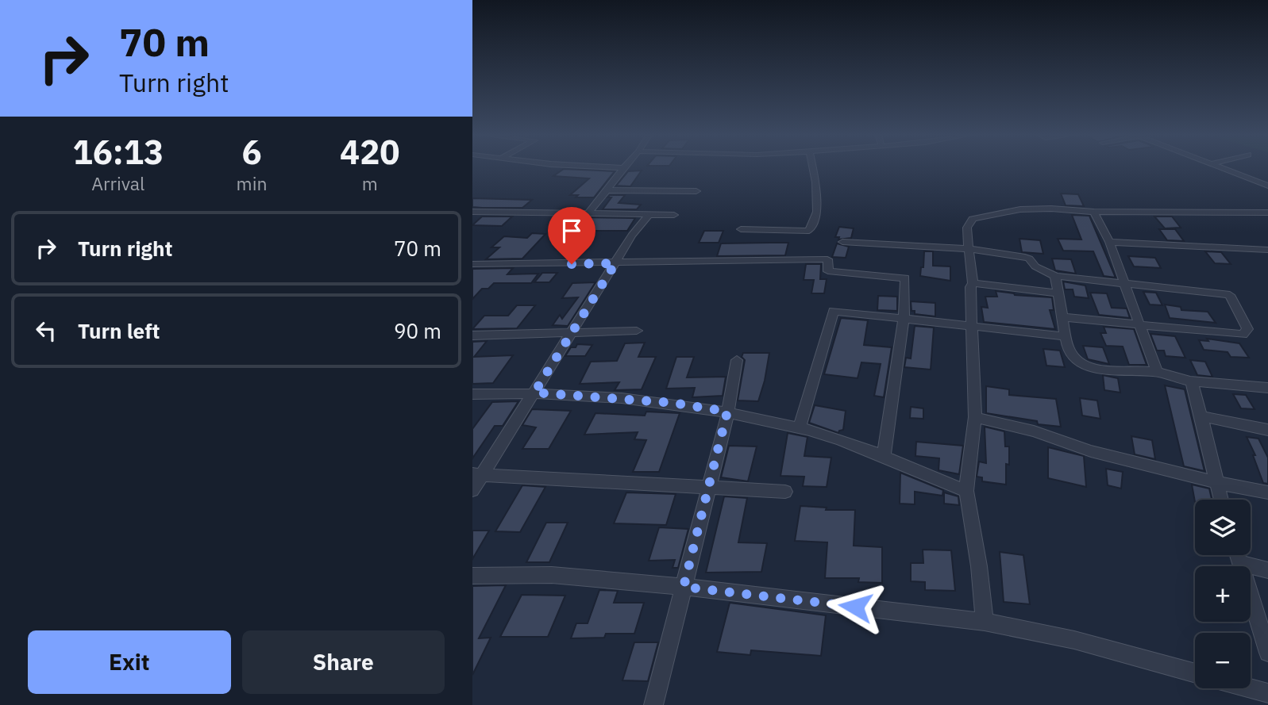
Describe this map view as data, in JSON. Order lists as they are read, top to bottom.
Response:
{
  "page": {
    "turn": ["70 m", "Turn right"],
    "eta": [
      "16:13",
      "Arrival",
      "6",
      "min",
      "420",
      "m"
    ],
    "list": [
      {
        "name": "Turn right",
        "value": "70 m"
      },
      {
        "name": "Turn left",
        "value": "90 m"
      }
    ],
    "map_buttons": ["+", "−"],
    "buttons": ["Exit", "Share"]
  }
}
